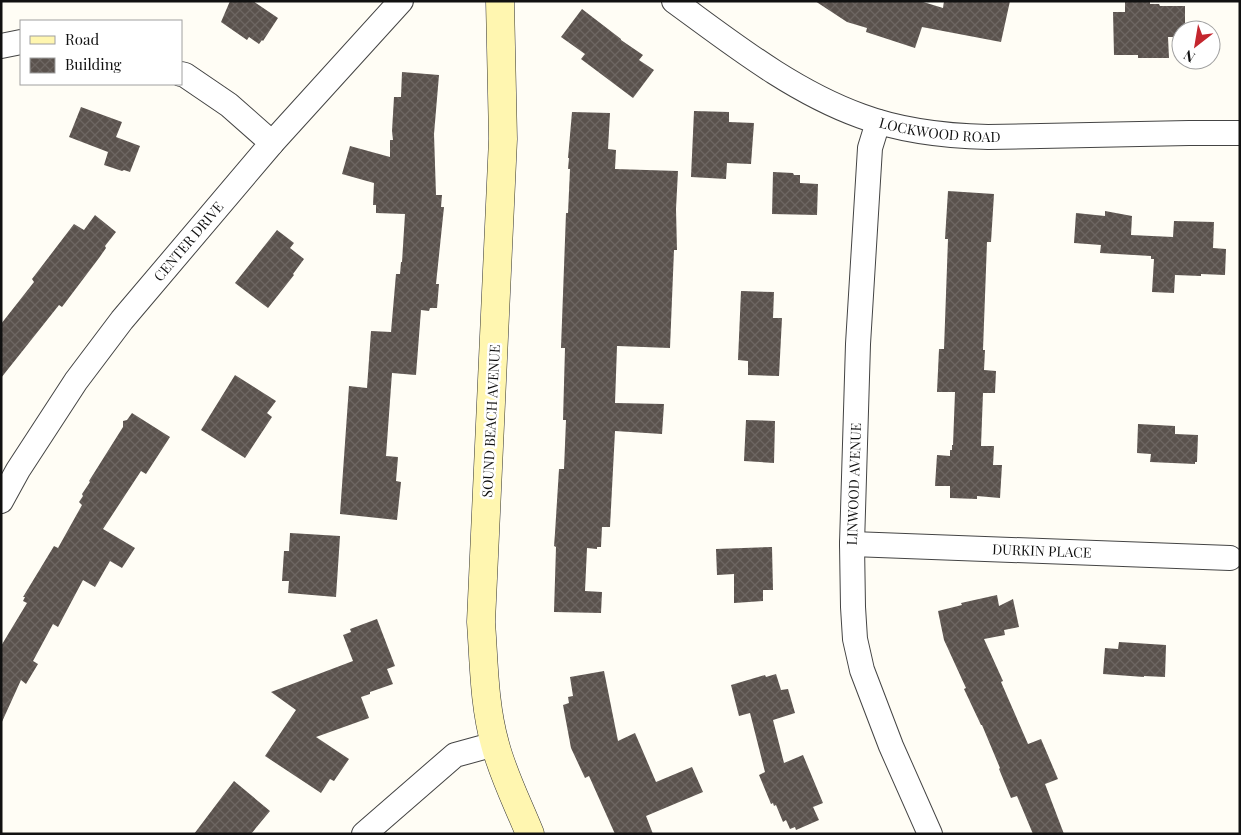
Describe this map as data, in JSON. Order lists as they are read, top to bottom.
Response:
{
  "streets": {
    "street": [
      "LOCKWOOD ROAD",
      "CENTER DRIVE",
      "SOUND BEACH AVENUE",
      "LINWOOD AVENUE",
      "DURKIN PLACE"
    ]
  },
  "crossings": [
    ["LOCKWOOD ROAD", "LINWOOD AVENUE"],
    ["LINWOOD AVENUE", "DURKIN PLACE"]
  ],
  "legend": ["Road", "Building"],
  "north": "bottom left"
}
